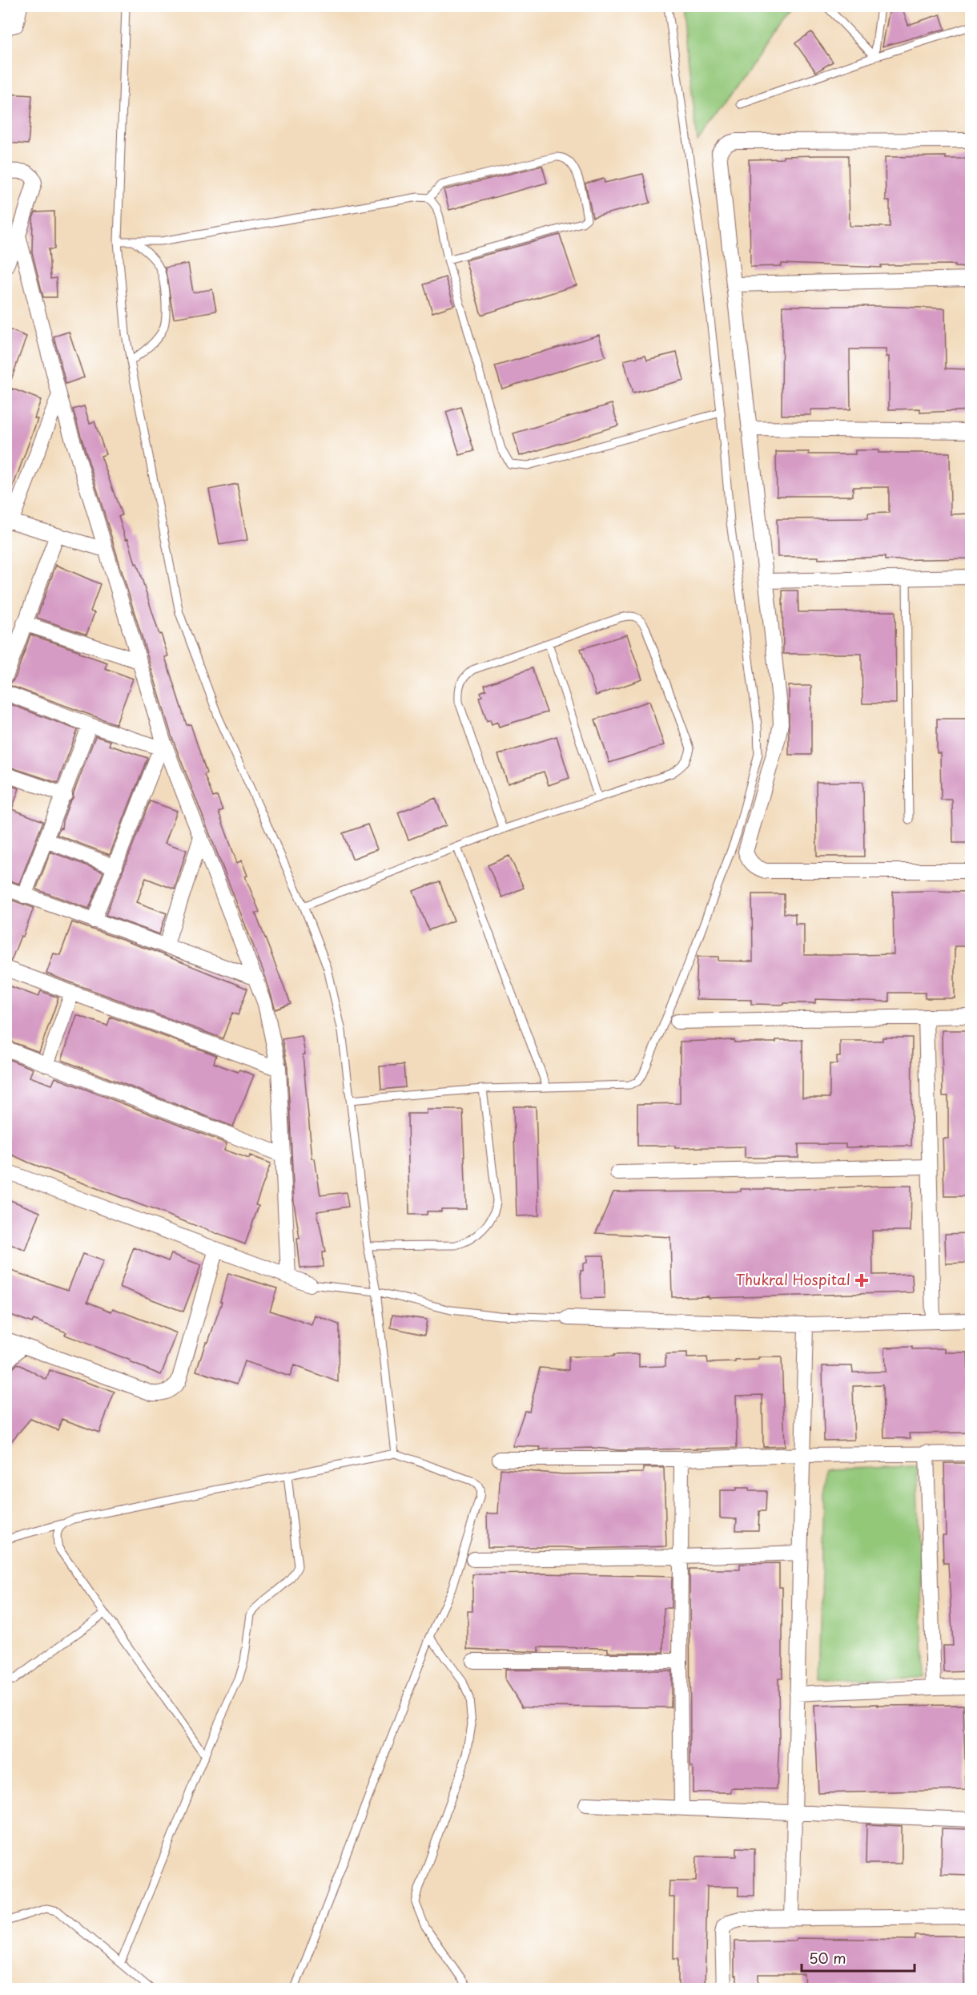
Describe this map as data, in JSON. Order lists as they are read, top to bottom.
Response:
{
  "places": {
    "health": ["Thukral Hospital"]
  },
  "scale_bar": "50 m"
}
